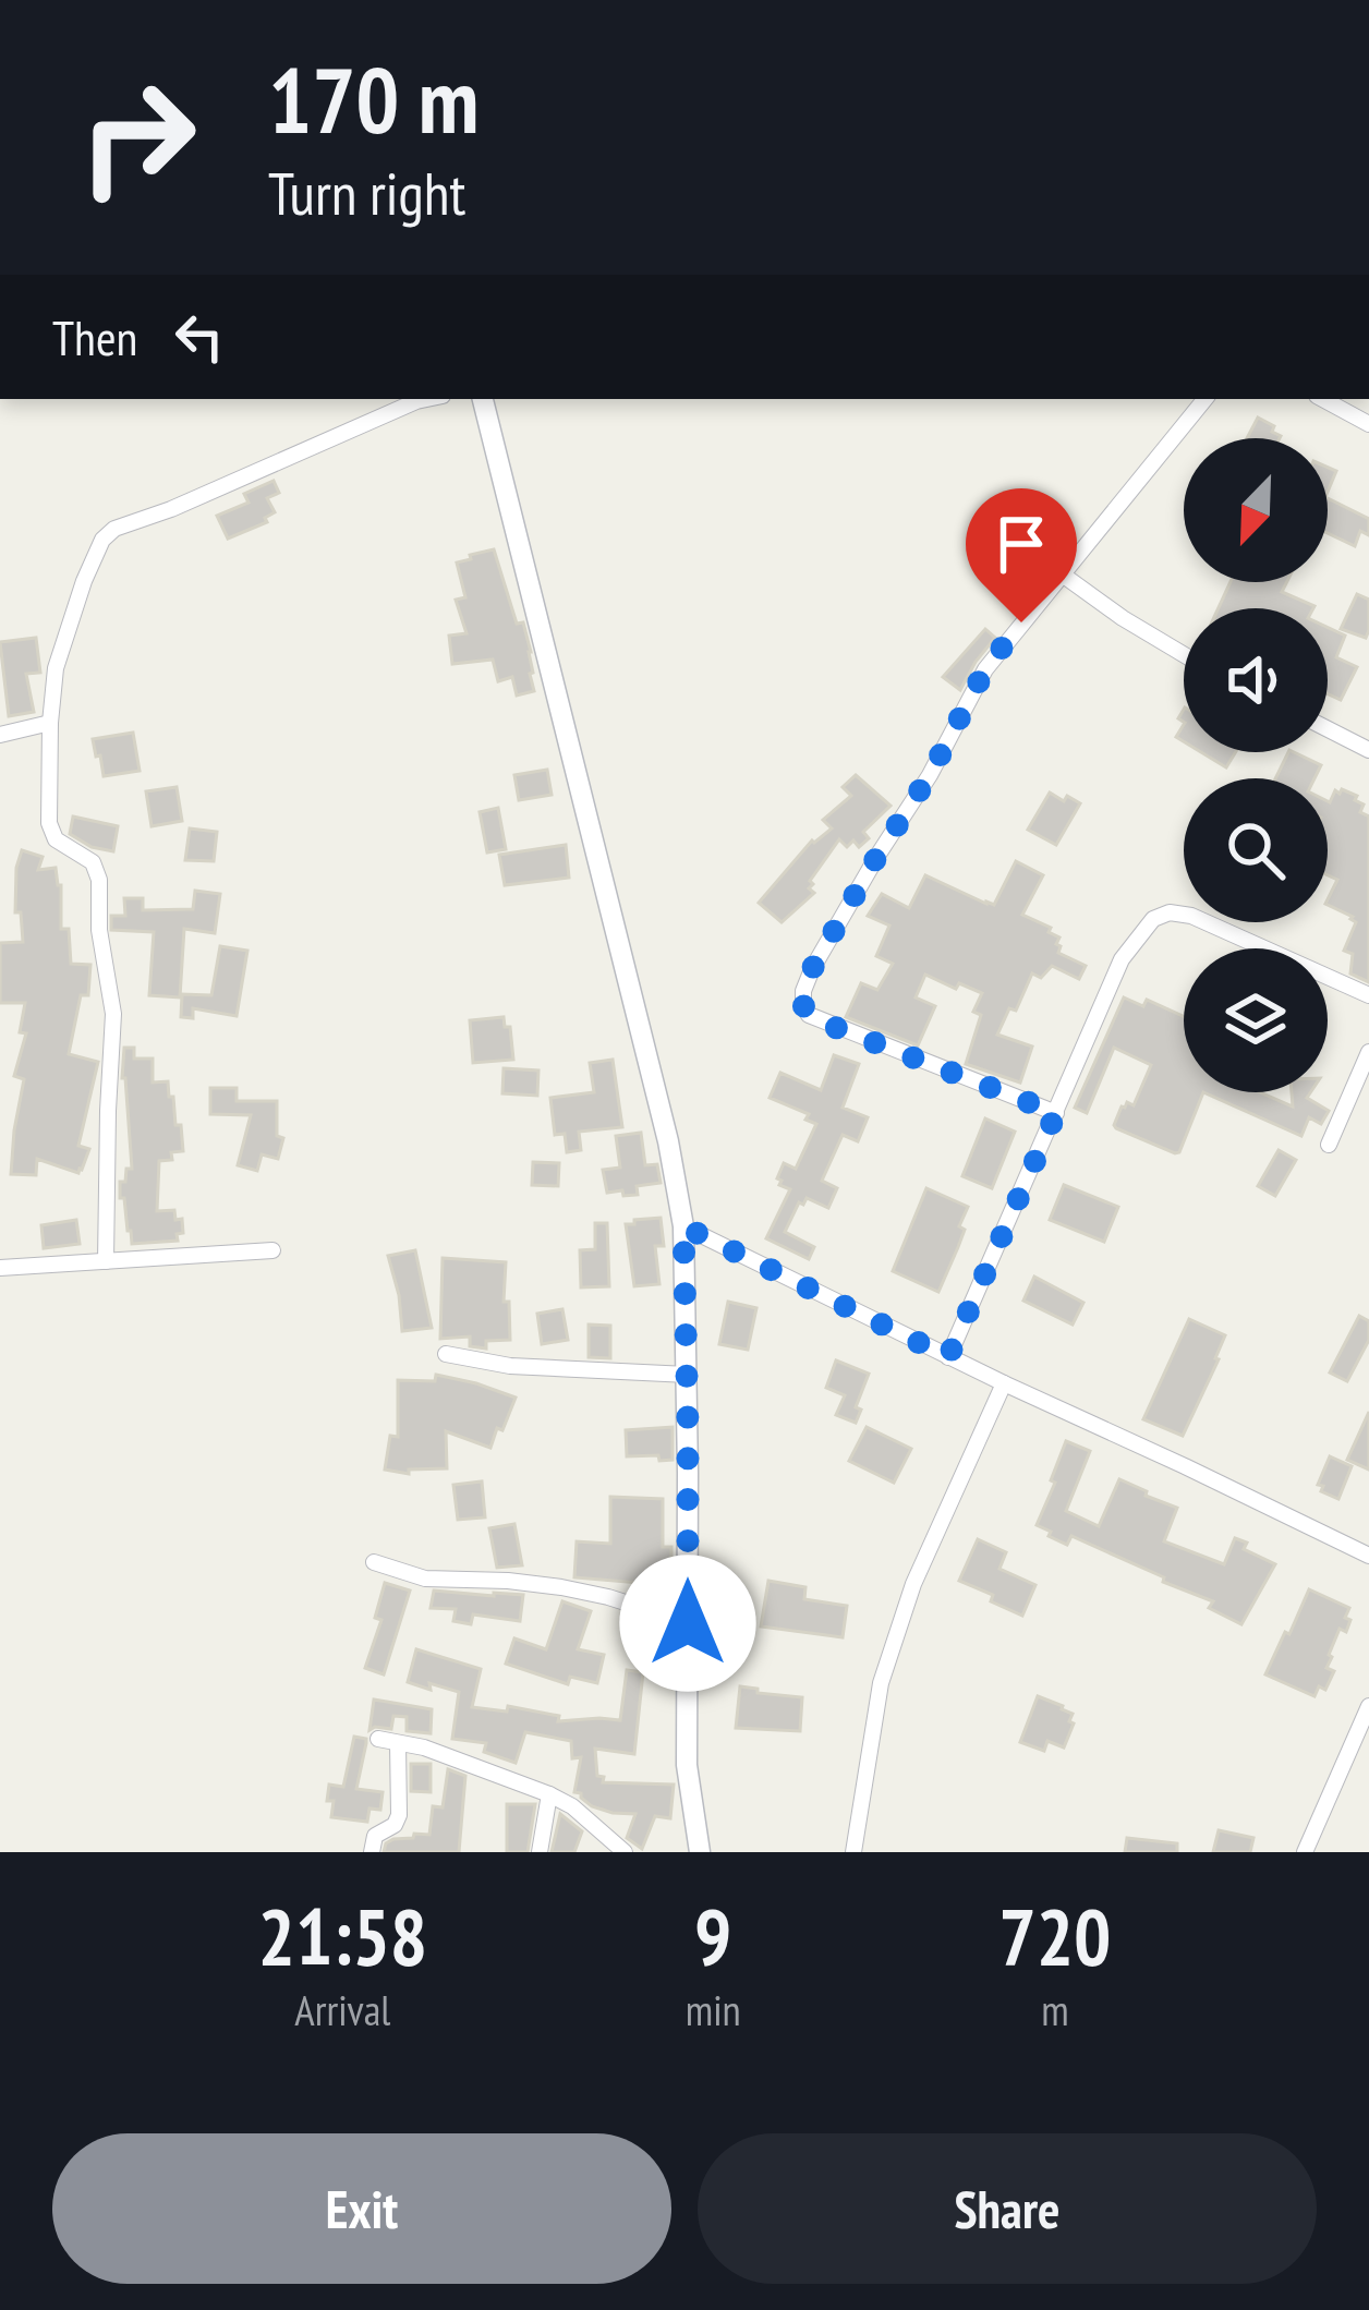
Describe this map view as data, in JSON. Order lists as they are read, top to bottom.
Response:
{
  "north": "bottom left",
  "page": {
    "turn": ["170 m", "Turn right"],
    "then": "Then",
    "eta": [
      "21:58",
      "Arrival",
      "9",
      "min",
      "720",
      "m"
    ],
    "buttons": ["Exit", "Share"]
  }
}
